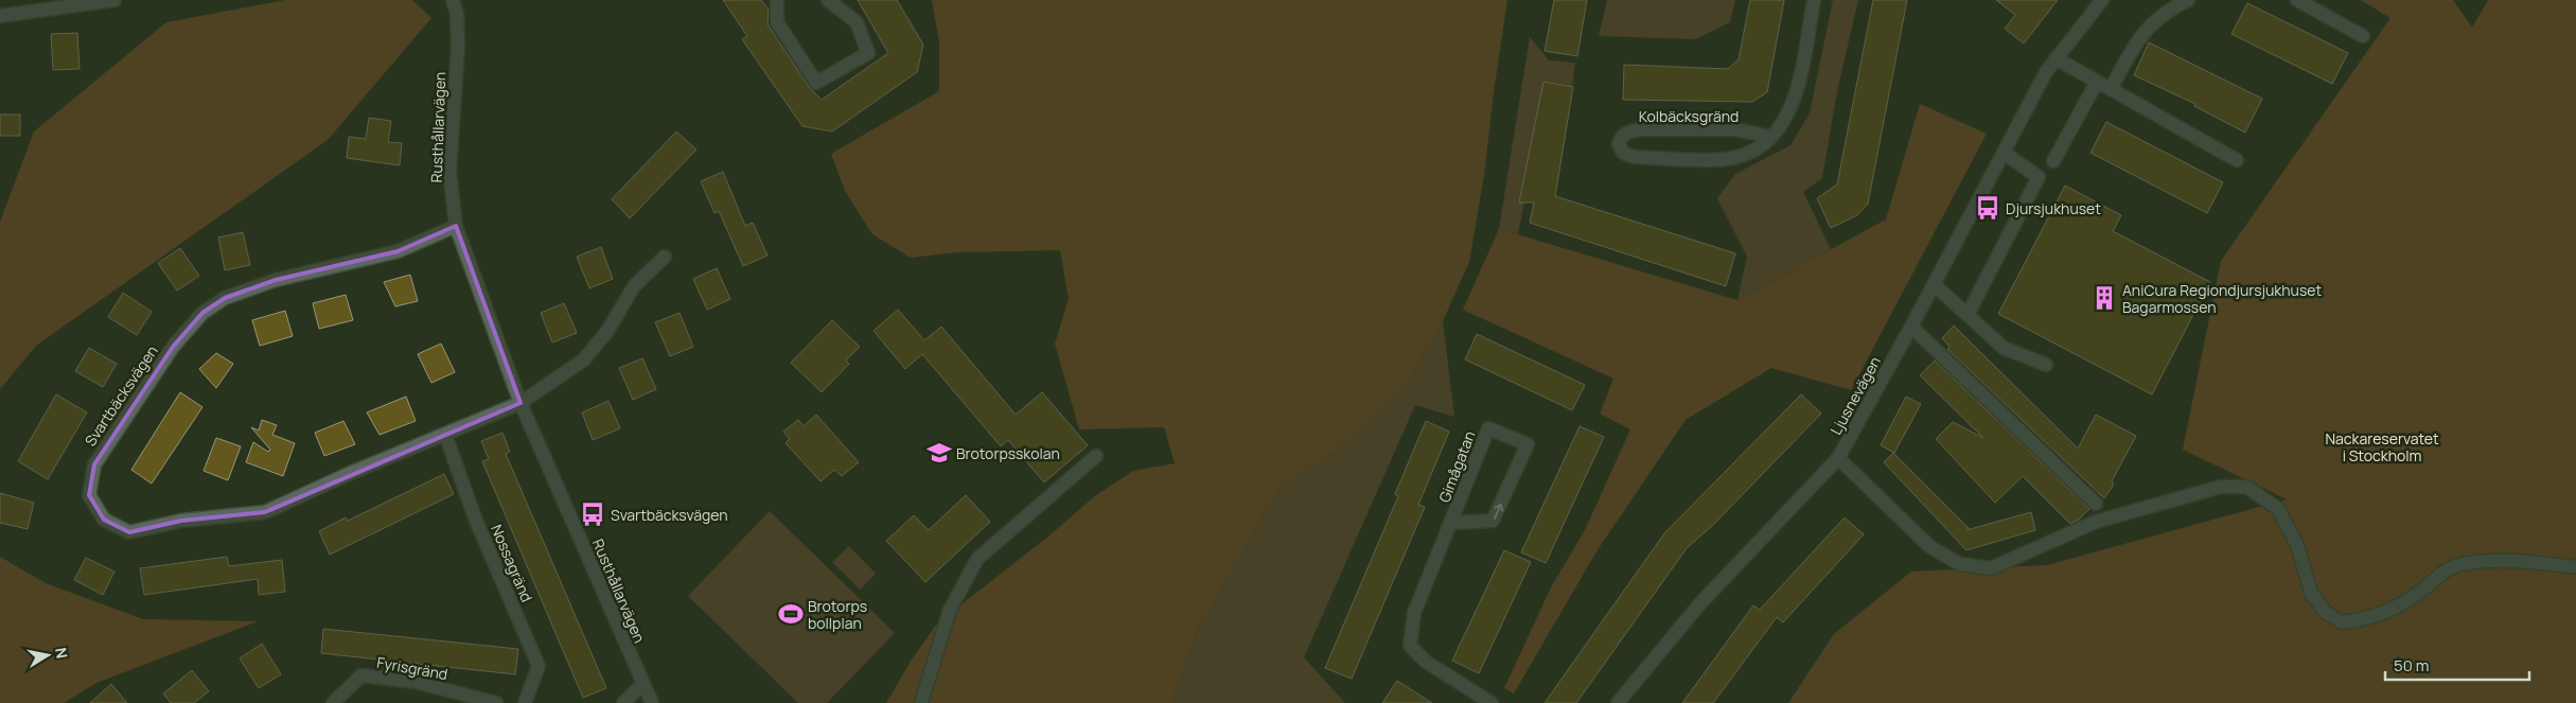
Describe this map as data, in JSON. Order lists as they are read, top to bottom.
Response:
{
  "streets": {
    "street": [
      "Kolbäcksgränd",
      "Rusthållarvägen",
      "Svartbäcksvägen",
      "Ljusnevägen",
      "Gimågatan",
      "Nossagränd",
      "Fyrisgränd"
    ]
  },
  "crossings": [
    ["Rusthållarvägen", "Svartbäcksvägen"],
    ["Svartbäcksvägen", "Nossagränd"]
  ],
  "parks": ["Nackareservatet i Stockholm"],
  "places": {
    "bus stop": ["Djursjukhuset", "Svartbäcksvägen"],
    "building": ["AniCura Regiondjursjukhuset Bagarmossen"],
    "school or university": ["Brotorpsskolan"],
    "sports": ["Brotorps bollplan"]
  },
  "scale_bar": "50 m",
  "north": "right"
}
